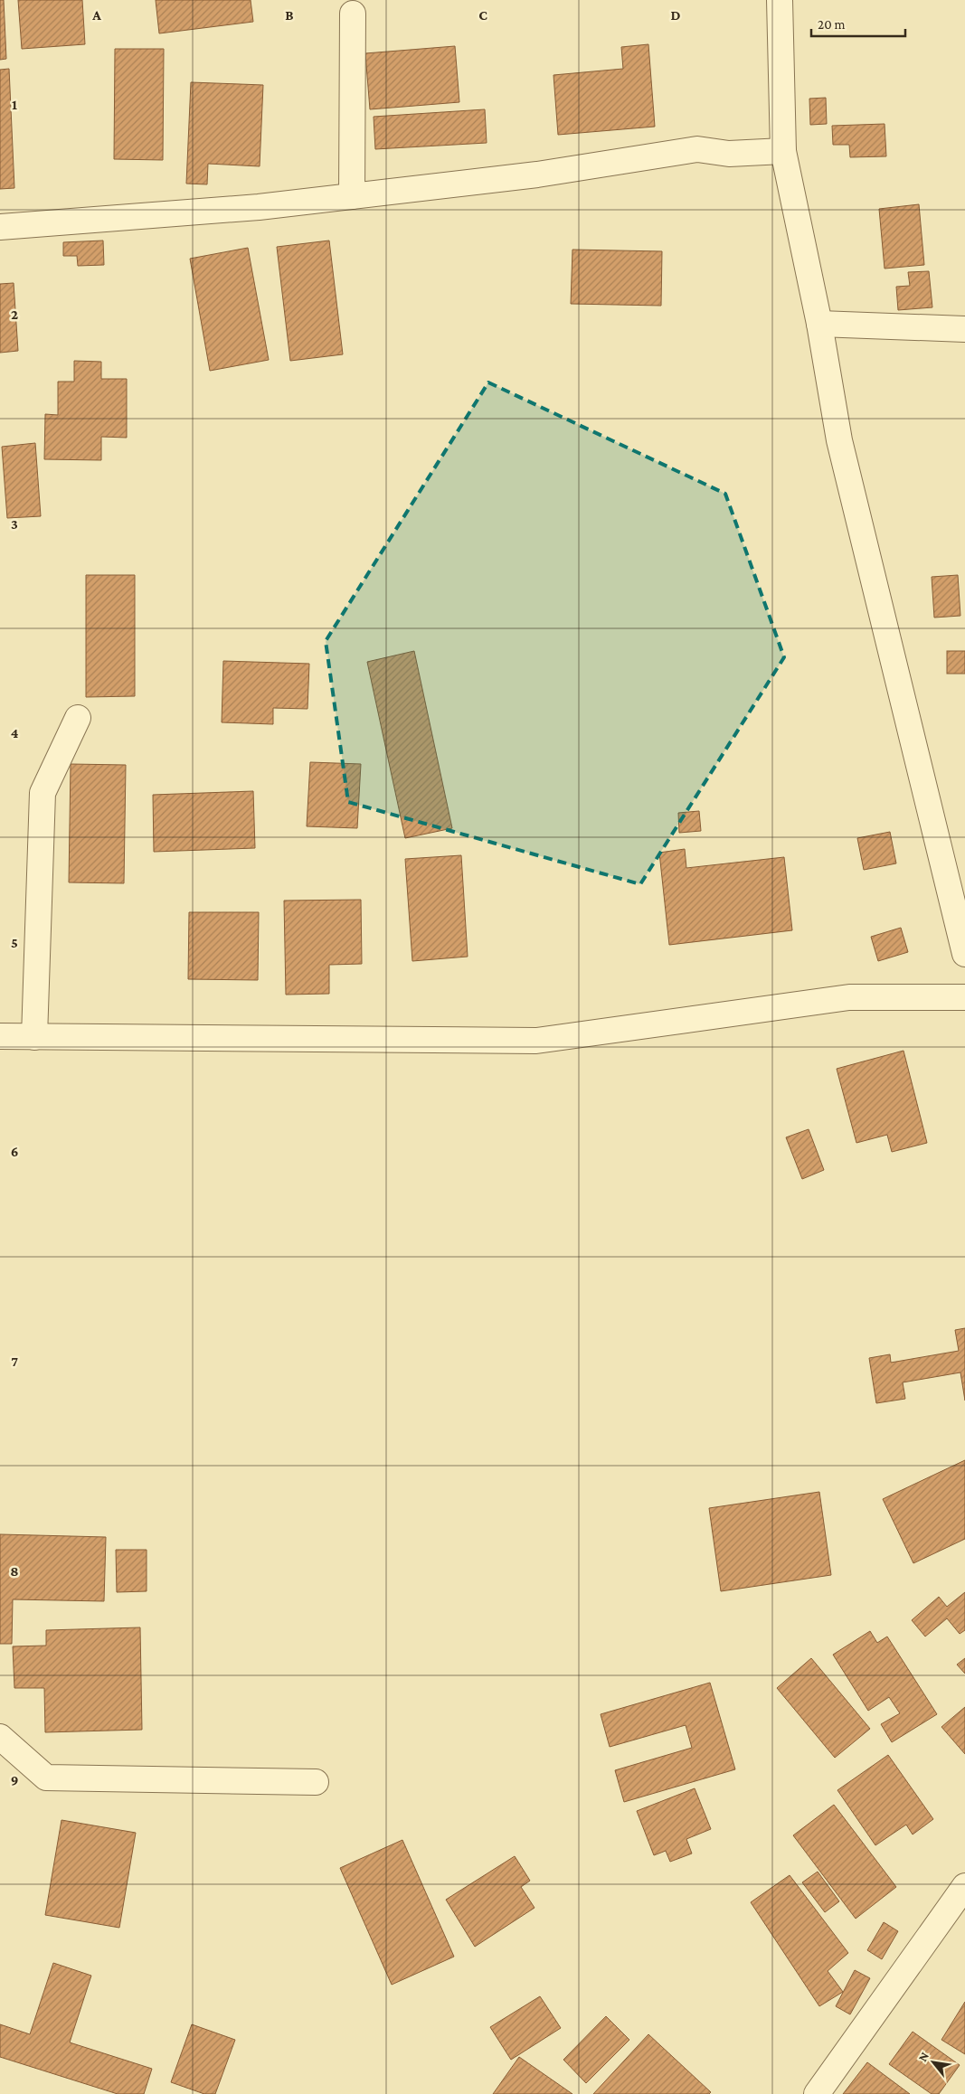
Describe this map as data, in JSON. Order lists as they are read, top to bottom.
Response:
{
  "scale_bar": "20 m",
  "north": "top left",
  "grid": {
    "columns": [
      "A",
      "B",
      "C",
      "D"
    ],
    "rows": [
      "1",
      "2",
      "3",
      "4",
      "5",
      "6",
      "7",
      "8",
      "9"
    ]
  }
}
